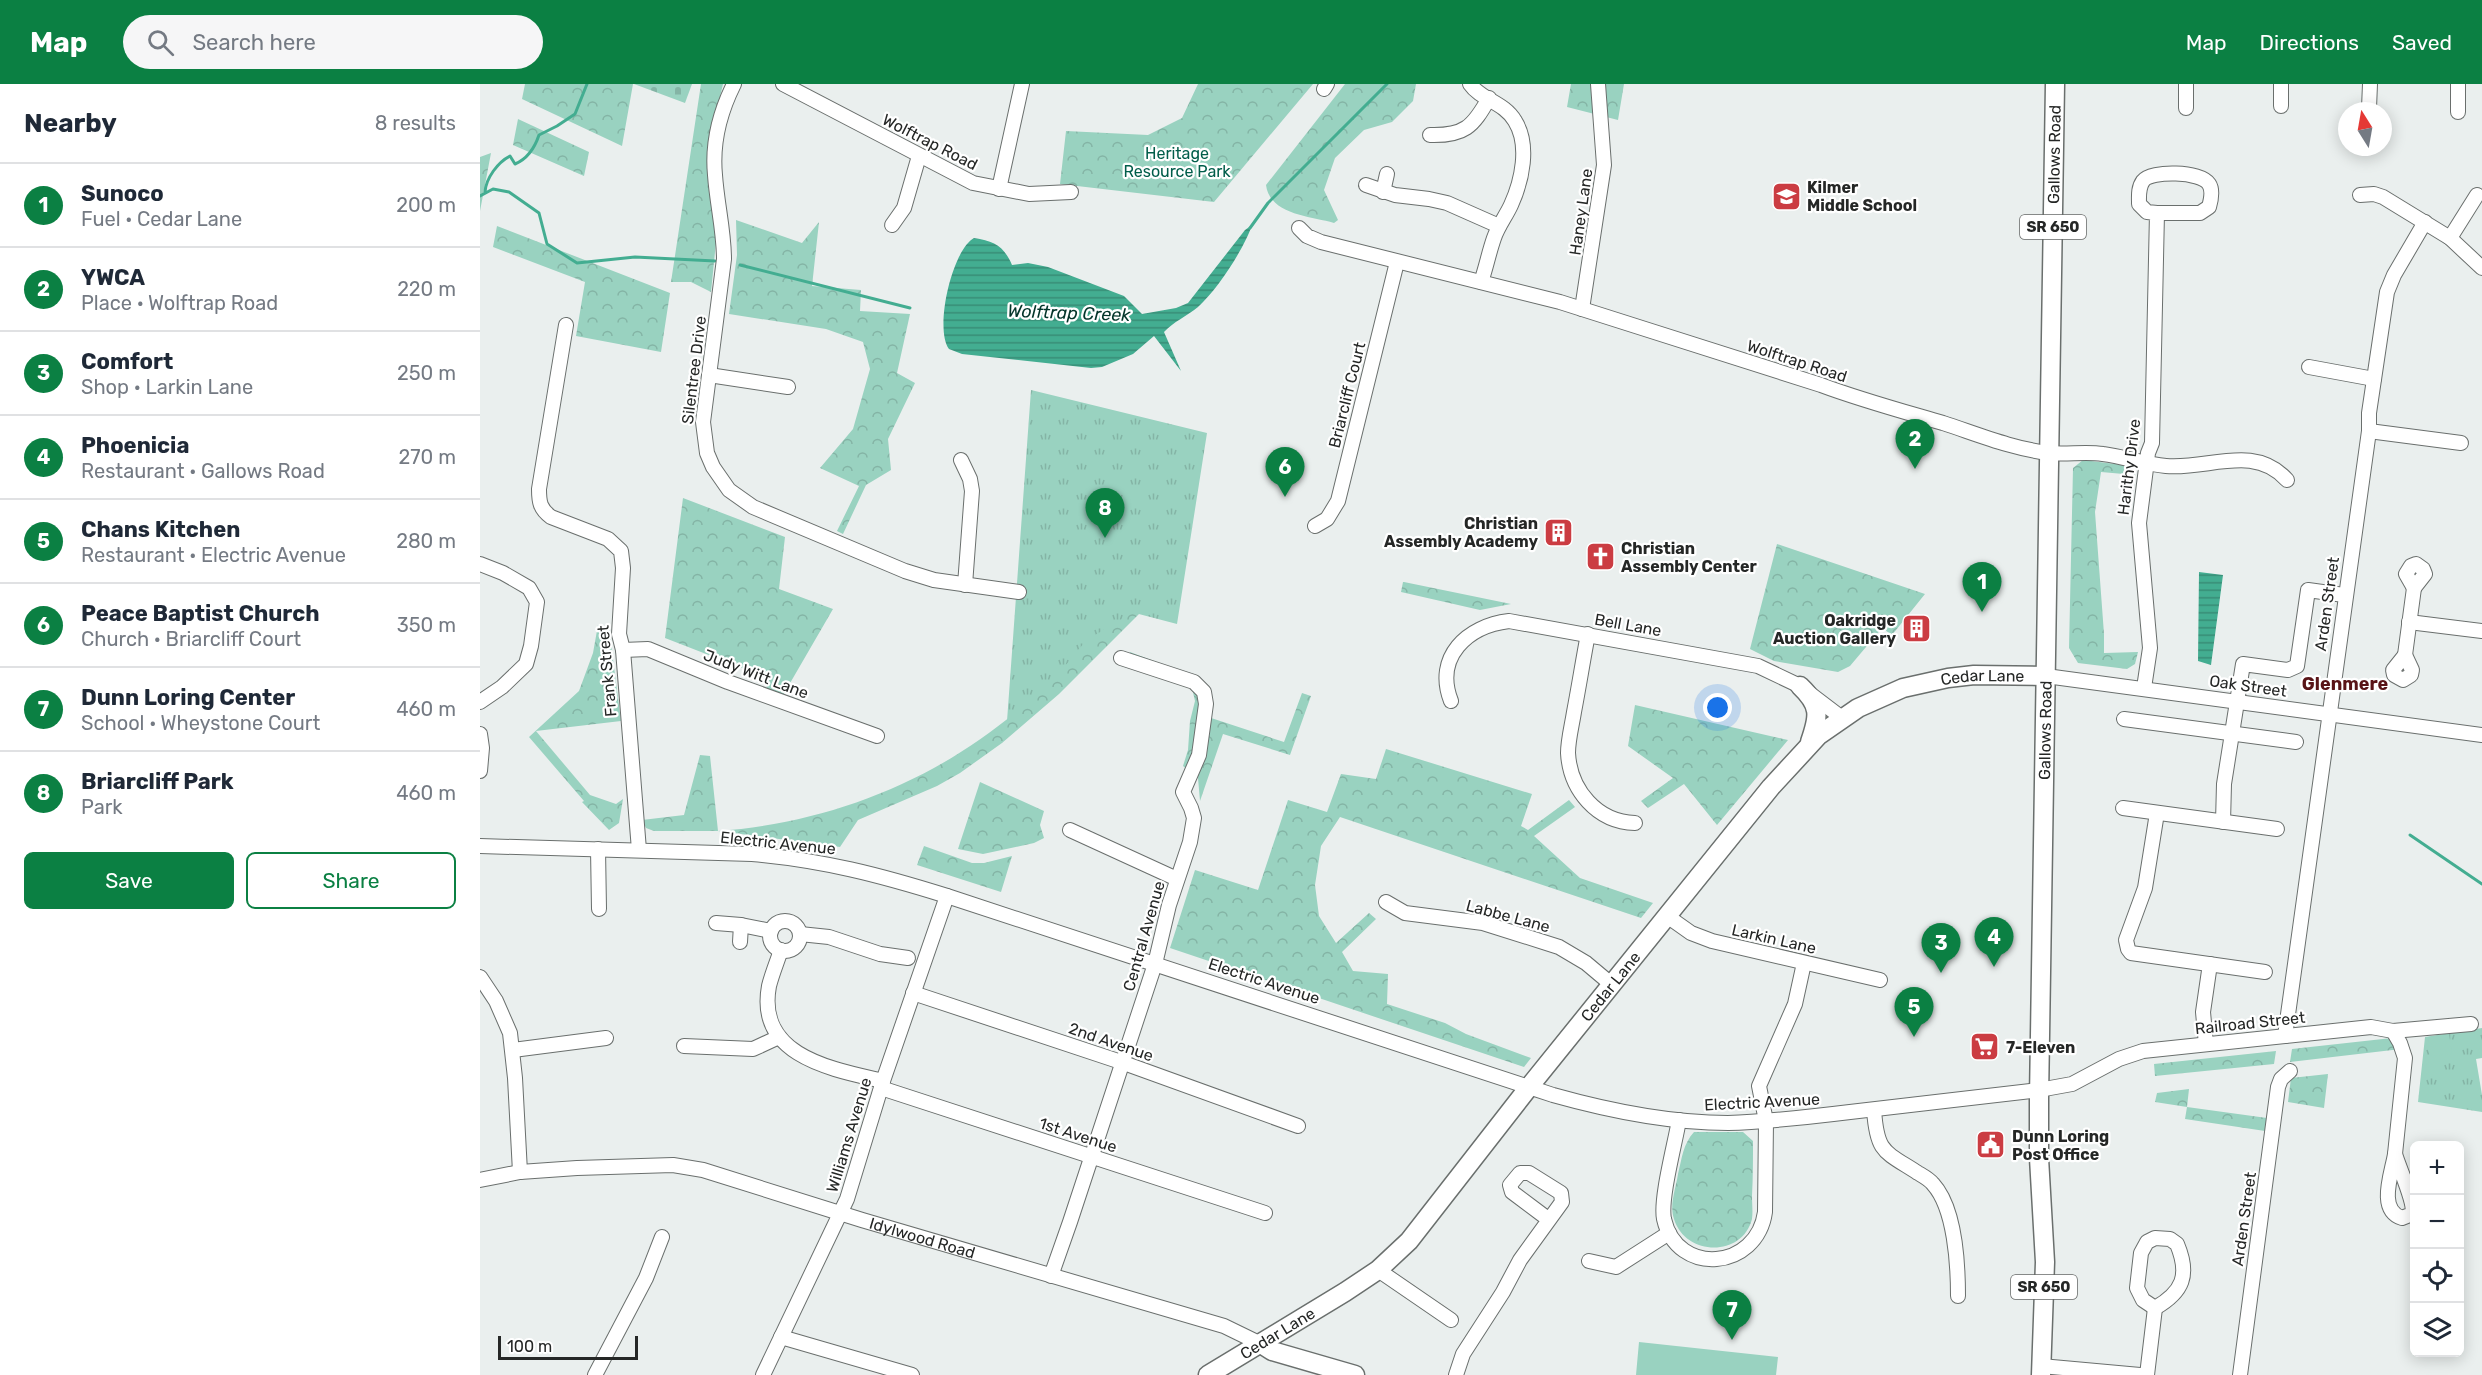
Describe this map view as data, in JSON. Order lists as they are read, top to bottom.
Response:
{
  "streets": {
    "main road": [
      "Gallows Road",
      "SR 650",
      "Cedar Lane",
      "Idylwood Road"
    ],
    "street": [
      "Wolftrap Road",
      "Haney Lane",
      "Silentree Drive",
      "Briarcliff Court",
      "Harithy Drive",
      "Arden Street",
      "Bell Lane",
      "Frank Street",
      "Judy Witt Lane",
      "Oak Street",
      "Electric Avenue",
      "Labbe Lane",
      "Central Avenue",
      "Larkin Lane",
      "Railroad Street",
      "2nd Avenue",
      "Williams Avenue",
      "1st Avenue"
    ]
  },
  "crossings": [
    ["Wolftrap Road", "Gallows Road"],
    ["Wolftrap Road", "Haney Lane"],
    ["Wolftrap Road", "Briarcliff Court"],
    ["Wolftrap Road", "Harithy Drive"],
    ["Gallows Road", "Cedar Lane"],
    ["Gallows Road", "Oak Street"],
    ["Gallows Road", "Electric Avenue"],
    ["Gallows Road", "Railroad Street"],
    ["Harithy Drive", "Oak Street"],
    ["Arden Street", "Oak Street"],
    ["Arden Street", "Railroad Street"],
    ["Bell Lane", "Cedar Lane"],
    ["Frank Street", "Judy Witt Lane"],
    ["Frank Street", "Electric Avenue"],
    ["Cedar Lane", "Oak Street"],
    ["Cedar Lane", "Electric Avenue"],
    ["Cedar Lane", "Labbe Lane"],
    ["Cedar Lane", "Larkin Lane"],
    ["Cedar Lane", "Idylwood Road"],
    ["Electric Avenue", "Central Avenue"],
    ["Electric Avenue", "Railroad Street"],
    ["Electric Avenue", "Williams Avenue"],
    ["Central Avenue", "2nd Avenue"],
    ["Central Avenue", "1st Avenue"],
    ["Central Avenue", "Idylwood Road"],
    ["2nd Avenue", "Williams Avenue"],
    ["Williams Avenue", "1st Avenue"],
    ["Williams Avenue", "Idylwood Road"]
  ],
  "districts": ["Glenmere"],
  "water": ["Wolftrap Creek"],
  "parks": ["Heritage Resource Park"],
  "places": {
    "school or university": ["Kilmer Middle School"],
    "building": ["Christian Assembly Academy", "Oakridge Auction Gallery"],
    "church": ["Christian Assembly Center"],
    "supermarket": ["7-Eleven"],
    "public building": ["Dunn Loring Post Office"]
  },
  "scale_bar": "100 m",
  "north": "top",
  "page": {
    "header": "Map",
    "search": "Search here",
    "nav": ["Map", "Directions", "Saved"],
    "heading": ["Nearby", "8 results"],
    "list": [
      {
        "mark": "1",
        "name": "Sunoco",
        "note": "Fuel · Cedar Lane",
        "value": "200 m"
      },
      {
        "mark": "2",
        "name": "YWCA",
        "note": "Place · Wolftrap Road",
        "value": "220 m"
      },
      {
        "mark": "3",
        "name": "Comfort",
        "note": "Shop · Larkin Lane",
        "value": "250 m"
      },
      {
        "mark": "4",
        "name": "Phoenicia",
        "note": "Restaurant · Gallows Road",
        "value": "270 m"
      },
      {
        "mark": "5",
        "name": "Chans Kitchen",
        "note": "Restaurant · Electric Avenue",
        "value": "280 m"
      },
      {
        "mark": "6",
        "name": "Peace Baptist Church",
        "note": "Church · Briarcliff Court",
        "value": "350 m"
      },
      {
        "mark": "7",
        "name": "Dunn Loring Center",
        "note": "School · Wheystone Court",
        "value": "460 m"
      },
      {
        "mark": "8",
        "name": "Briarcliff Park",
        "note": "Park",
        "value": "460 m"
      }
    ],
    "pins": [
      "2",
      "6",
      "8",
      "1",
      "4",
      "3",
      "5",
      "7"
    ],
    "buttons": ["Save", "Share"],
    "map_buttons": ["+", "−"],
    "scale": "100 m"
  }
}
